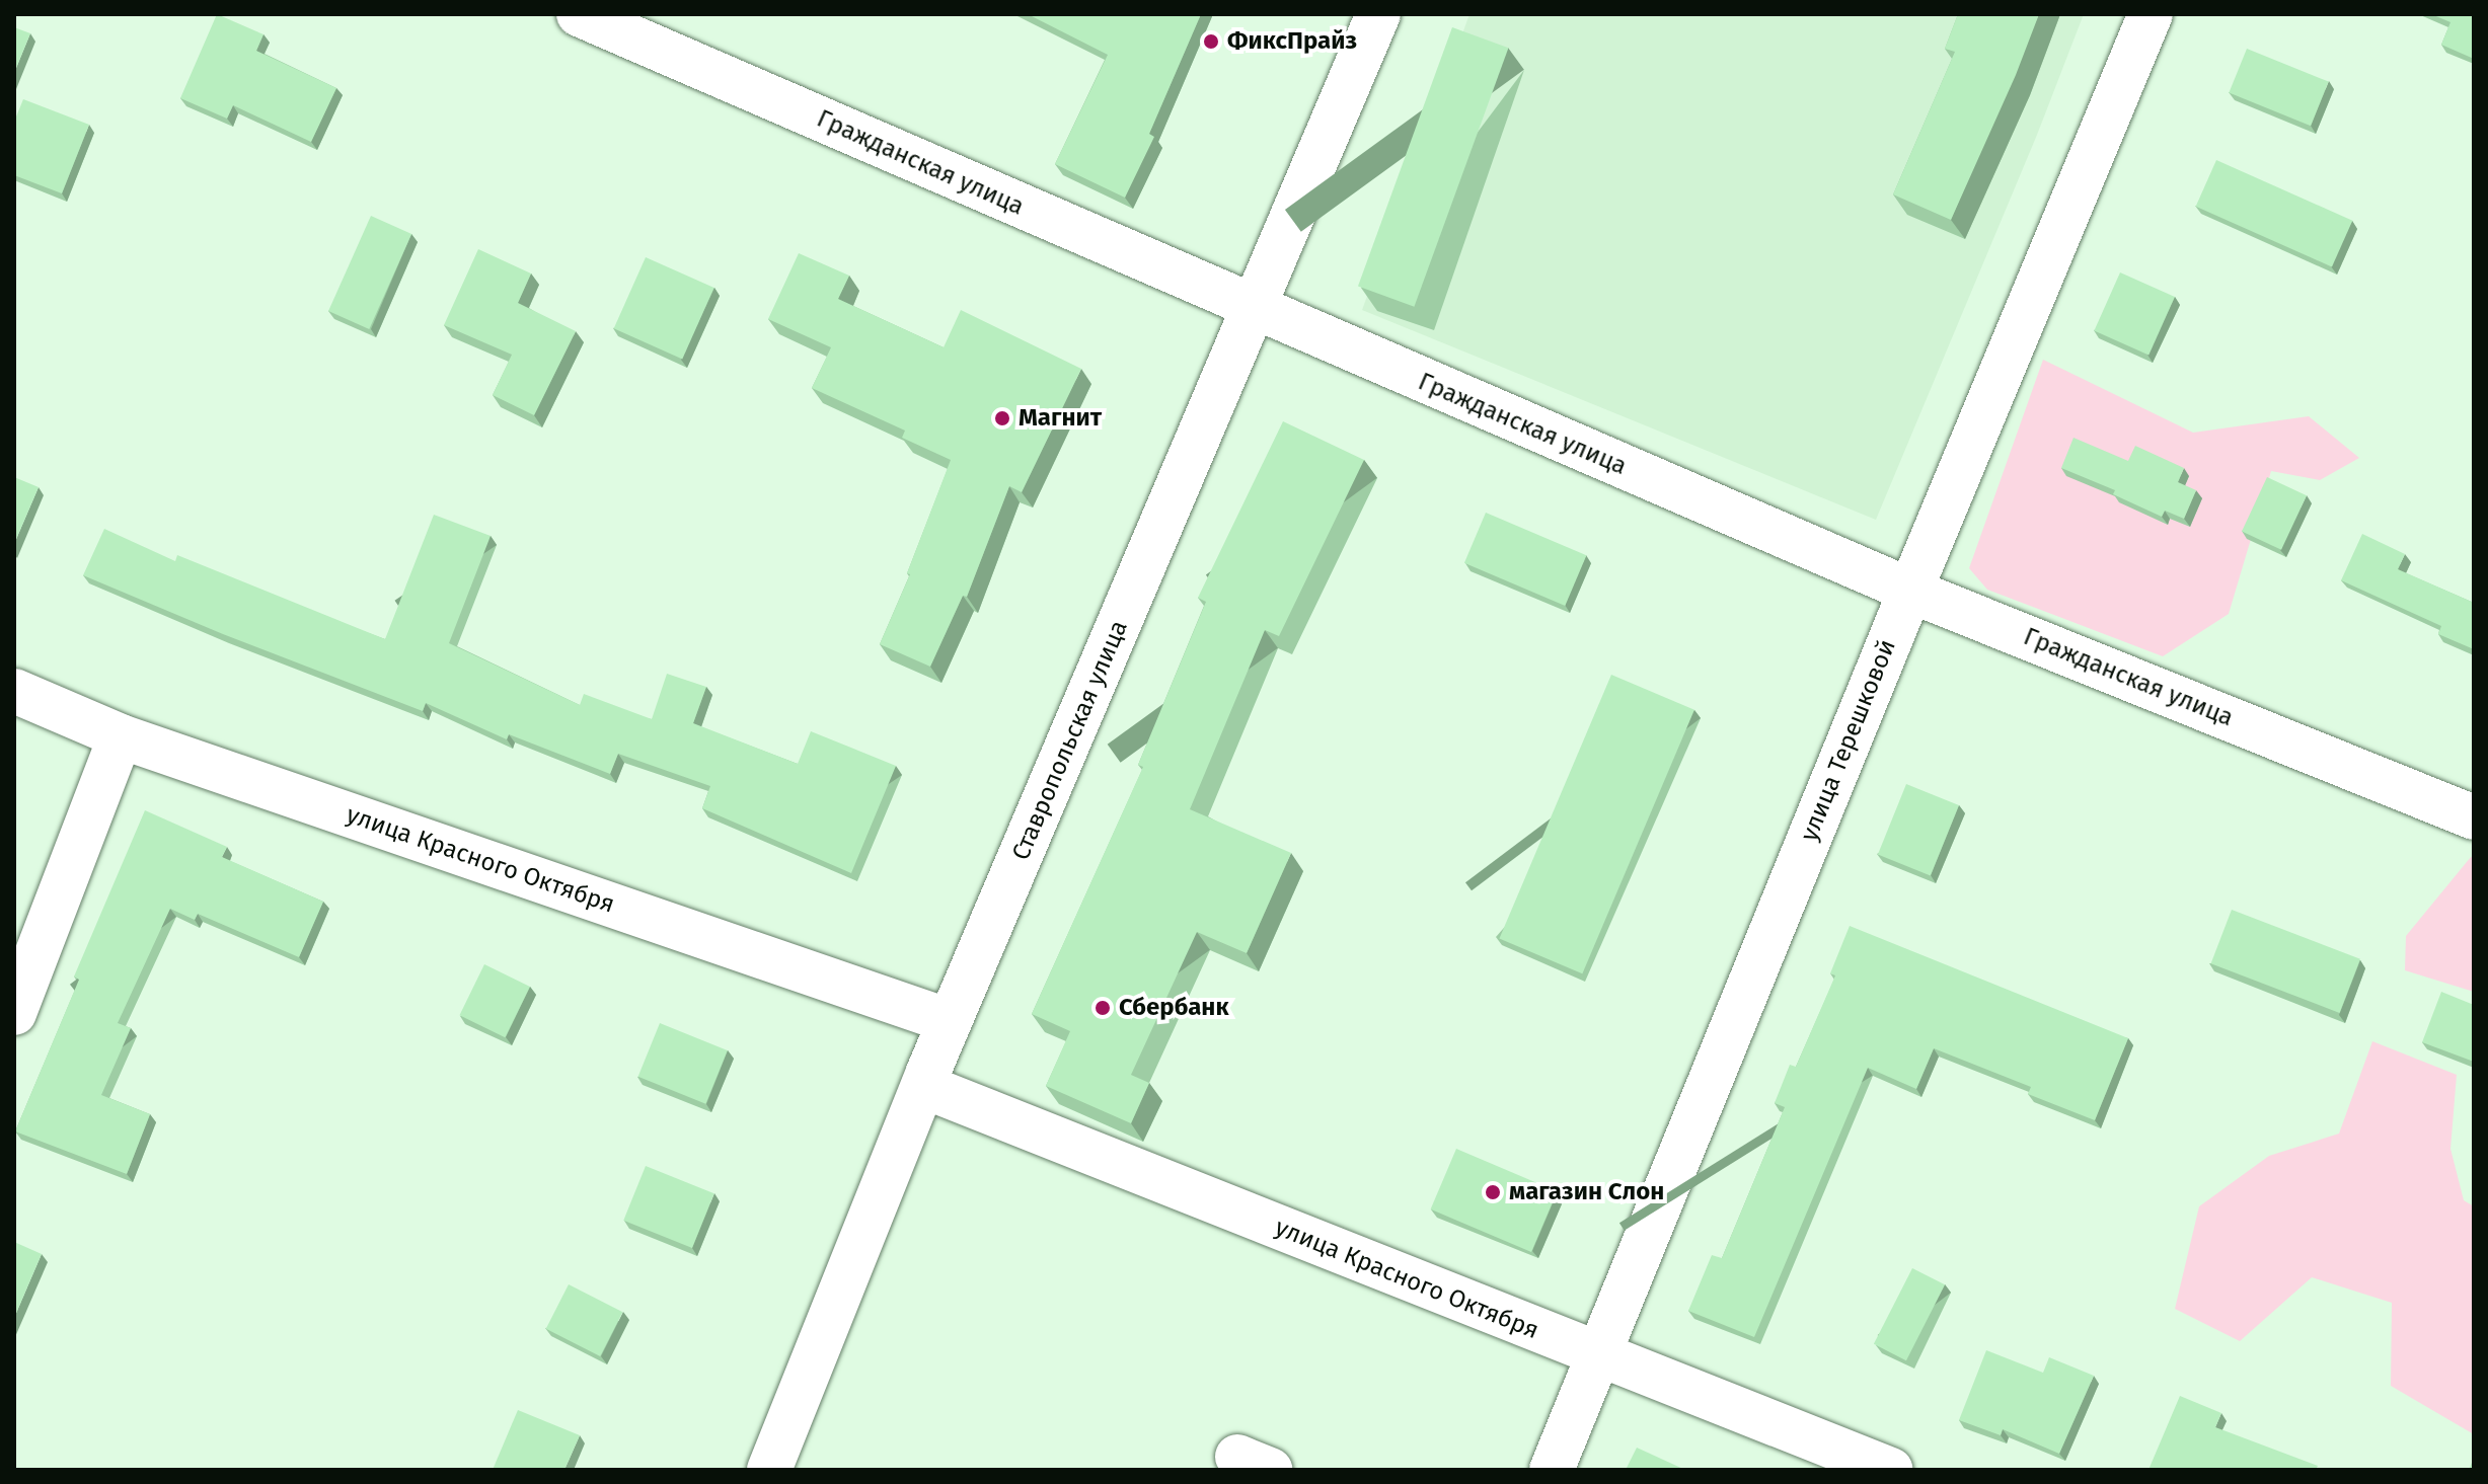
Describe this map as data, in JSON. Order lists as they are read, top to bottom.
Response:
{
  "streets": {
    "street": [
      "Гражданская улица",
      "Ставропольская улица",
      "улица Терешковой",
      "улица Красного Октября"
    ]
  },
  "crossings": [
    ["Гражданская улица", "Ставропольская улица"],
    ["Гражданская улица", "улица Терешковой"],
    ["Ставропольская улица", "улица Красного Октября"],
    ["улица Терешковой", "улица Красного Октября"]
  ],
  "places": [
    "ФиксПрайз",
    "Магнит",
    "Сбербанк",
    "магазин Слон"
  ]
}
